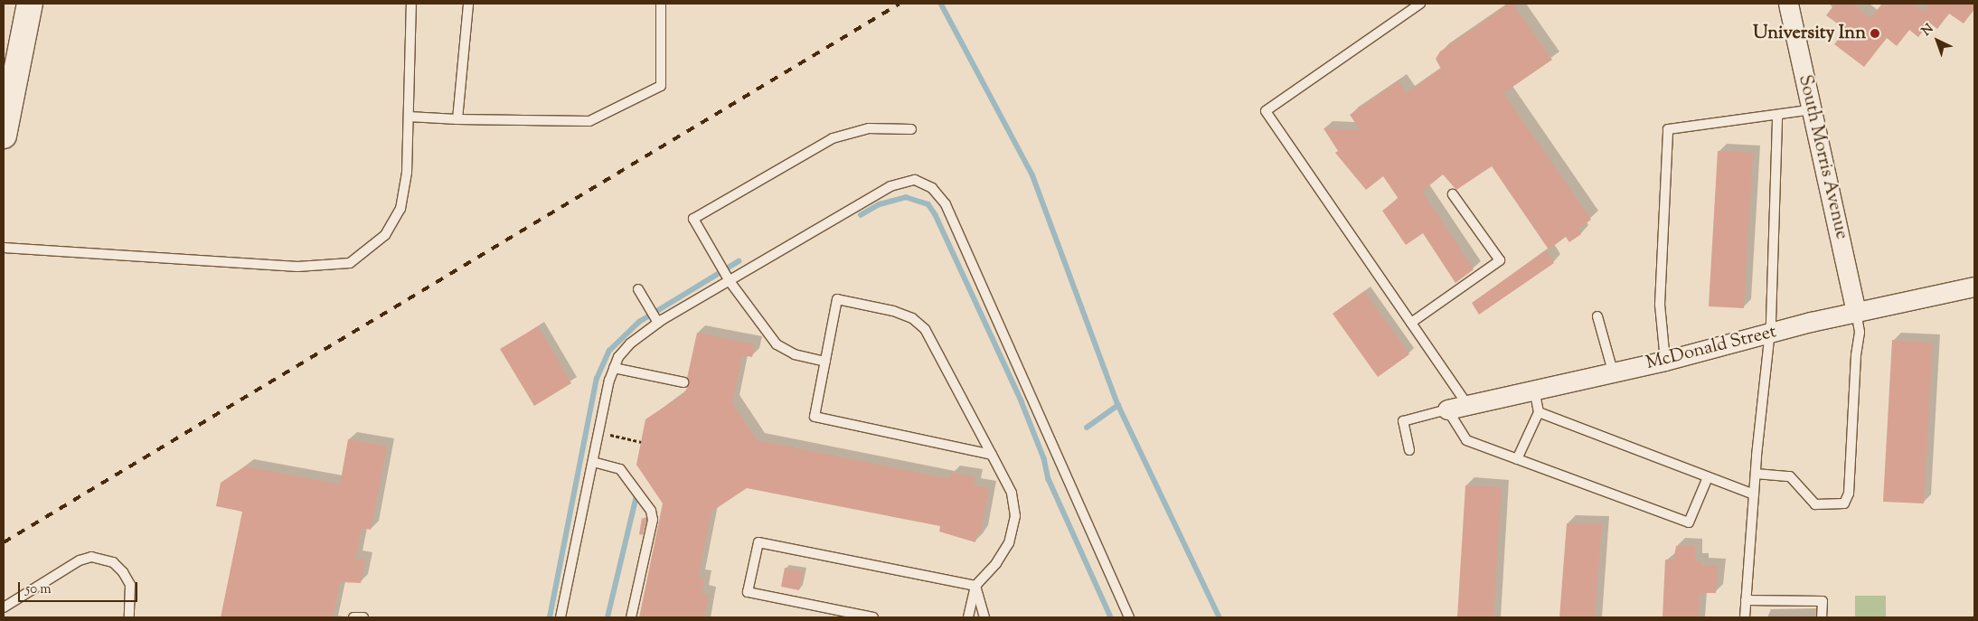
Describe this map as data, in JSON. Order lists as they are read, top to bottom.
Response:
{
  "streets": {
    "street": ["South Morris Avenue", "McDonald Street"]
  },
  "crossings": [
    ["South Morris Avenue", "McDonald Street"]
  ],
  "places": ["University Inn"],
  "scale_bar": "50 m",
  "north": "top left"
}
